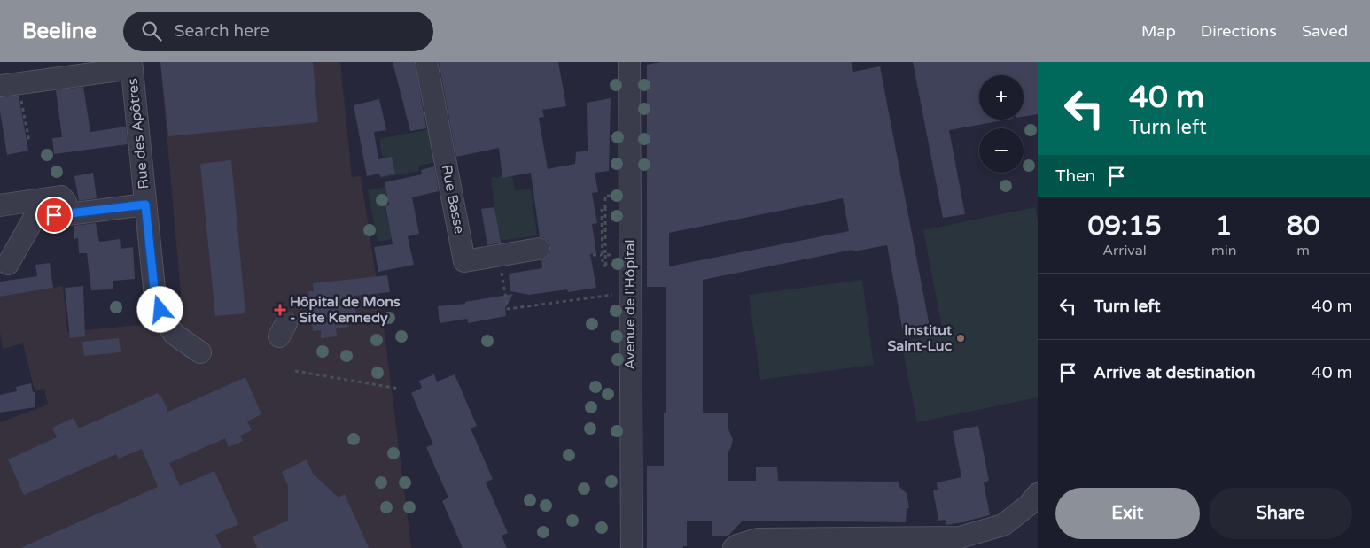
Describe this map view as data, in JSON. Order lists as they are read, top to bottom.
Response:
{
  "streets": {
    "street": ["Rue des Apôtres", "Rue Basse", "Avenue de l'Hôpital"]
  },
  "places": {
    "health": ["Hôpital de Mons - Site Kennedy"],
    "other": ["Institut Saint-Luc"]
  },
  "page": {
    "header": "Beeline",
    "search": "Search here",
    "nav": ["Map", "Directions", "Saved"],
    "turn": ["40 m", "Turn left"],
    "map_buttons": ["+", "−"],
    "then": "Then",
    "eta": [
      "09:15",
      "Arrival",
      "1",
      "min",
      "80",
      "m"
    ],
    "list": [
      {
        "name": "Turn left",
        "value": "40 m"
      },
      {
        "name": "Arrive at destination",
        "value": "40 m"
      }
    ],
    "buttons": ["Exit", "Share"]
  }
}
